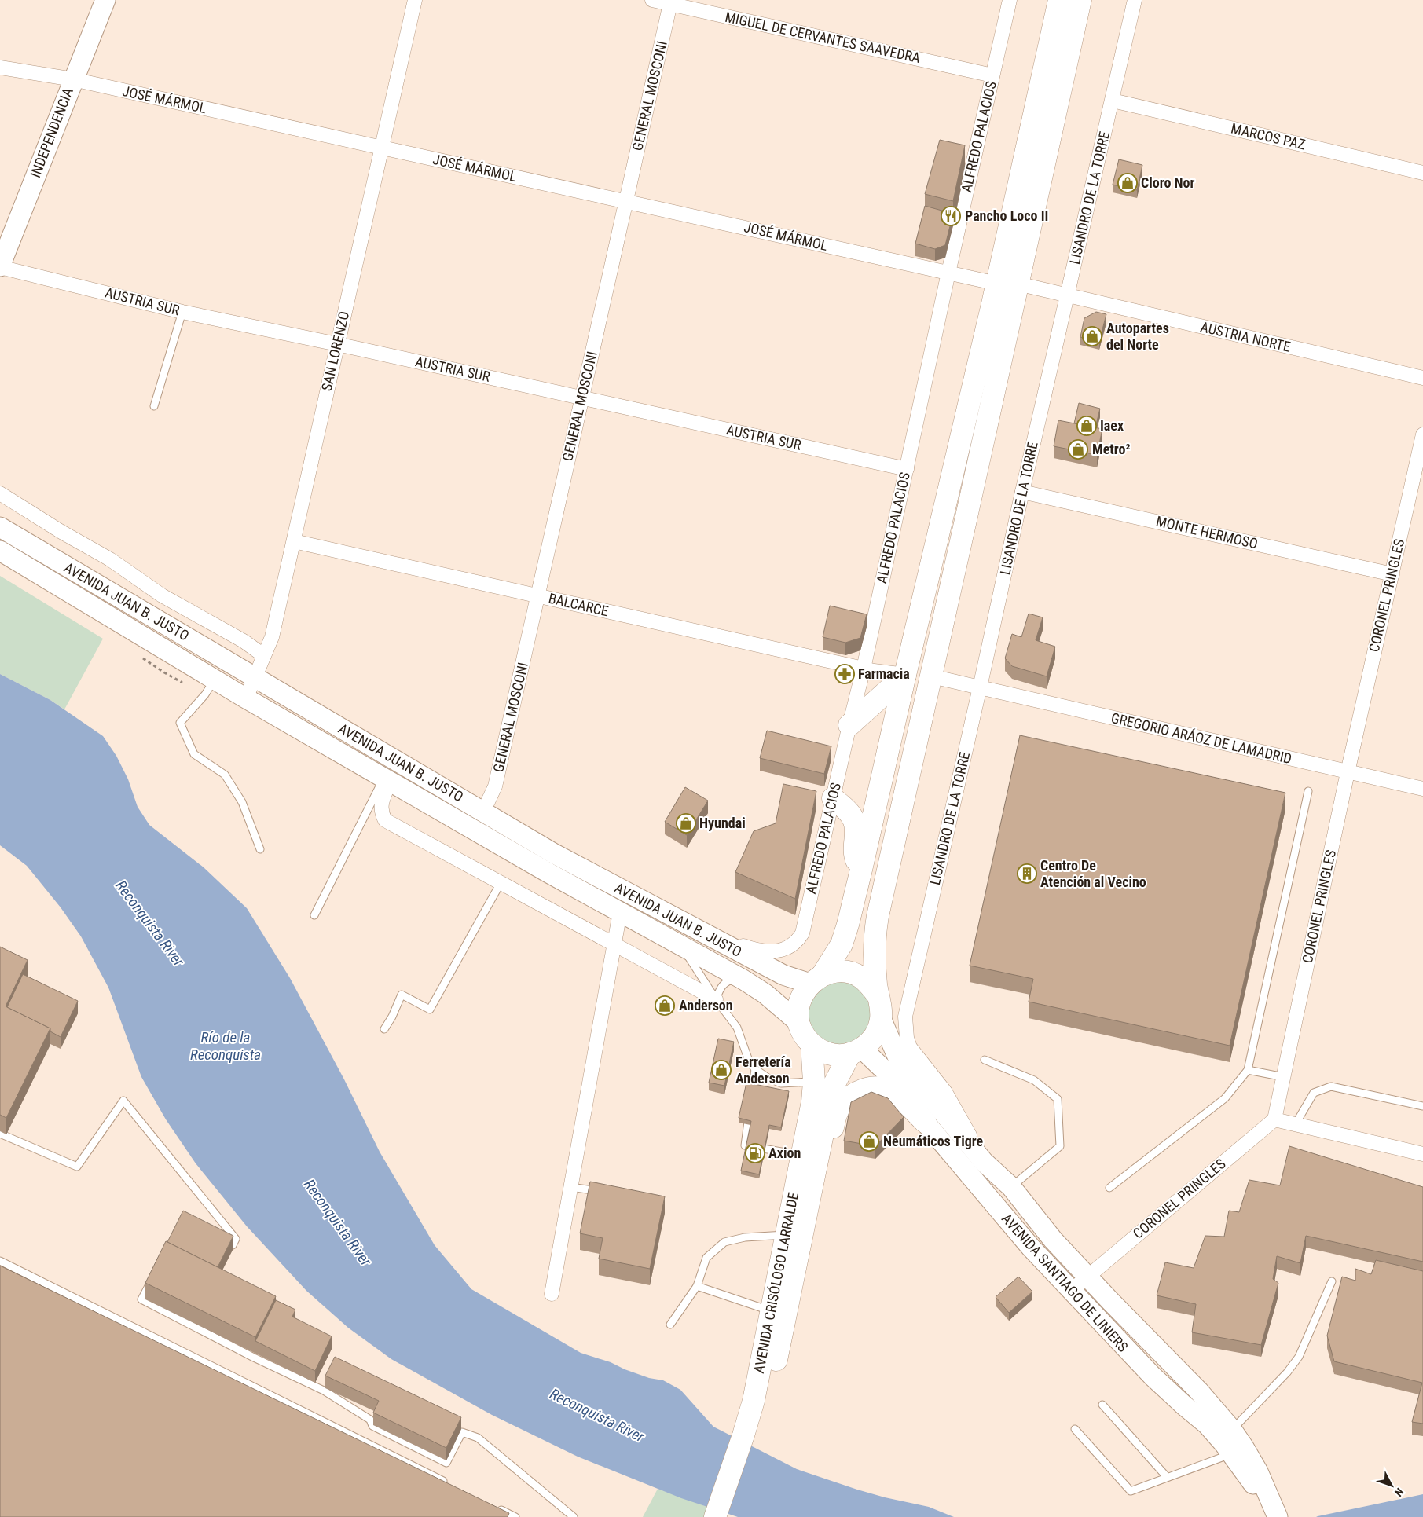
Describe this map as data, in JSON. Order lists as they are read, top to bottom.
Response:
{
  "streets": {
    "main road": [
      "INDEPENDENCIA",
      "AVENIDA JUAN B. JUSTO",
      "AVENIDA CRISÓLOGO LARRALDE",
      "AVENIDA SANTIAGO DE LINIERS"
    ],
    "street": [
      "MIGUEL DE CERVANTES SAAVEDRA",
      "GENERAL MOSCONI",
      "JOSÉ MÁRMOL",
      "ALFREDO PALACIOS",
      "MARCOS PAZ",
      "LISANDRO DE LA TORRE",
      "AUSTRIA SUR",
      "AUSTRIA NORTE",
      "SAN LORENZO",
      "MONTE HERMOSO",
      "CORONEL PRINGLES",
      "BALCARCE",
      "GREGORIO ARÁOZ DE LAMADRID"
    ]
  },
  "crossings": [
    ["MIGUEL DE CERVANTES SAAVEDRA", "GENERAL MOSCONI"],
    ["MIGUEL DE CERVANTES SAAVEDRA", "ALFREDO PALACIOS"],
    ["GENERAL MOSCONI", "JOSÉ MÁRMOL"],
    ["GENERAL MOSCONI", "AUSTRIA SUR"],
    ["GENERAL MOSCONI", "AVENIDA JUAN B. JUSTO"],
    ["GENERAL MOSCONI", "BALCARCE"],
    ["JOSÉ MÁRMOL", "INDEPENDENCIA"],
    ["JOSÉ MÁRMOL", "ALFREDO PALACIOS"],
    ["JOSÉ MÁRMOL", "AUSTRIA NORTE"],
    ["JOSÉ MÁRMOL", "SAN LORENZO"],
    ["INDEPENDENCIA", "AUSTRIA SUR"],
    ["ALFREDO PALACIOS", "AUSTRIA SUR"],
    ["ALFREDO PALACIOS", "AVENIDA JUAN B. JUSTO"],
    ["ALFREDO PALACIOS", "BALCARCE"],
    ["MARCOS PAZ", "LISANDRO DE LA TORRE"],
    ["LISANDRO DE LA TORRE", "AUSTRIA NORTE"],
    ["LISANDRO DE LA TORRE", "MONTE HERMOSO"],
    ["LISANDRO DE LA TORRE", "GREGORIO ARÁOZ DE LAMADRID"],
    ["LISANDRO DE LA TORRE", "AVENIDA SANTIAGO DE LINIERS"],
    ["AUSTRIA SUR", "SAN LORENZO"],
    ["SAN LORENZO", "AVENIDA JUAN B. JUSTO"],
    ["SAN LORENZO", "BALCARCE"],
    ["MONTE HERMOSO", "CORONEL PRINGLES"],
    ["CORONEL PRINGLES", "GREGORIO ARÁOZ DE LAMADRID"],
    ["CORONEL PRINGLES", "AVENIDA SANTIAGO DE LINIERS"],
    ["AVENIDA JUAN B. JUSTO", "AVENIDA CRISÓLOGO LARRALDE"],
    ["AVENIDA JUAN B. JUSTO", "AVENIDA SANTIAGO DE LINIERS"],
    ["AVENIDA CRISÓLOGO LARRALDE", "AVENIDA SANTIAGO DE LINIERS"]
  ],
  "water": ["Reconquista River", "Río de la Reconquista"],
  "places": {
    "shop": [
      "Cloro Nor",
      "Autopartes del Norte",
      "Iaex",
      "Metro²",
      "Hyundai",
      "Anderson",
      "Ferretería Anderson",
      "Neumáticos Tigre"
    ],
    "restaurant": ["Pancho Loco II"],
    "pharmacy": ["Farmacia"],
    "building": ["Centro De Atención al Vecino"],
    "fuel station": ["Axion"]
  },
  "north": "bottom right"
}
